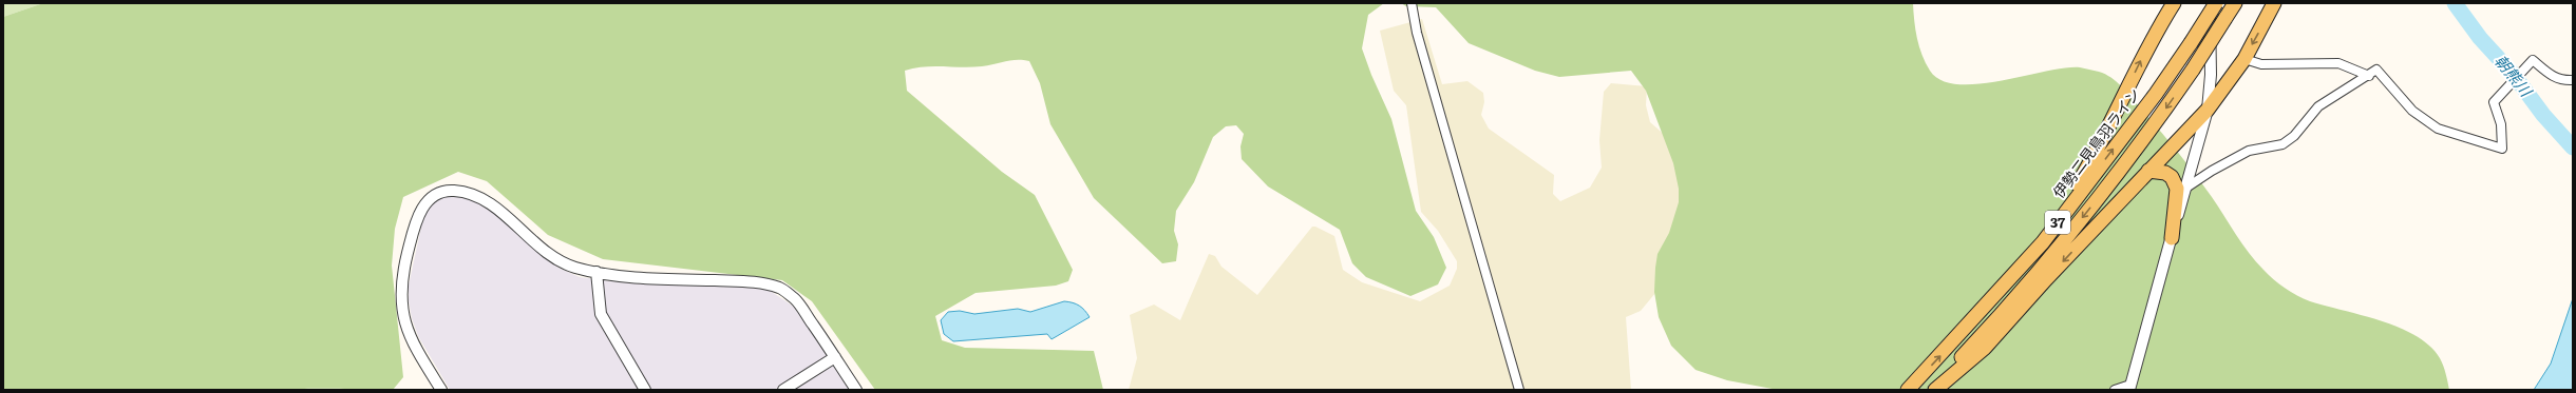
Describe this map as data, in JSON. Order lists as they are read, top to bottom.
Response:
{
  "streets": {
    "main road": ["伊勢二見鳥羽ライン", "37"]
  },
  "water": ["朝熊川"]
}
